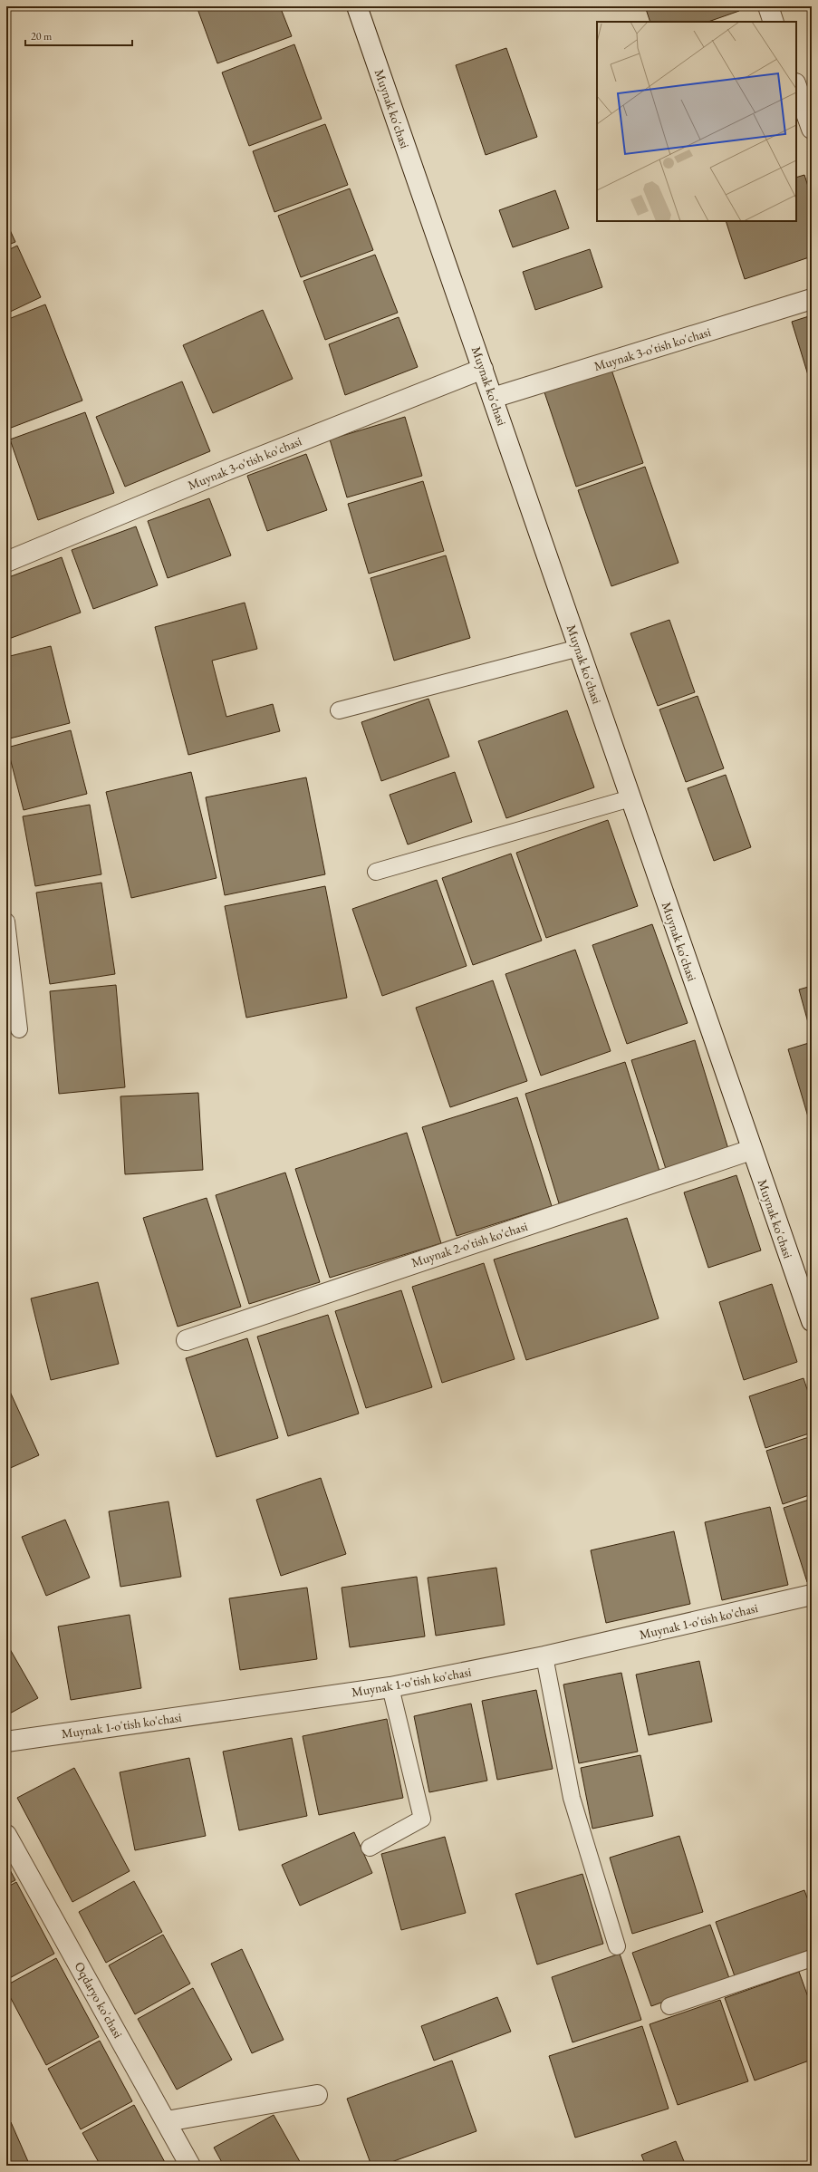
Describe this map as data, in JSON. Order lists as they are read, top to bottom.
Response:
{
  "streets": {
    "street": [
      "Muynak ko'chasi",
      "Muynak 3-o'tish ko'chasi",
      "Muynak 2-o'tish ko'chasi",
      "Muynak 1-o'tish ko'chasi",
      "Oqdaryo ko'chasi"
    ]
  },
  "crossings": [
    ["Muynak ko'chasi", "Muynak 3-o'tish ko'chasi"],
    ["Muynak ko'chasi", "Muynak 2-o'tish ko'chasi"]
  ],
  "scale_bar": "20 m"
}
